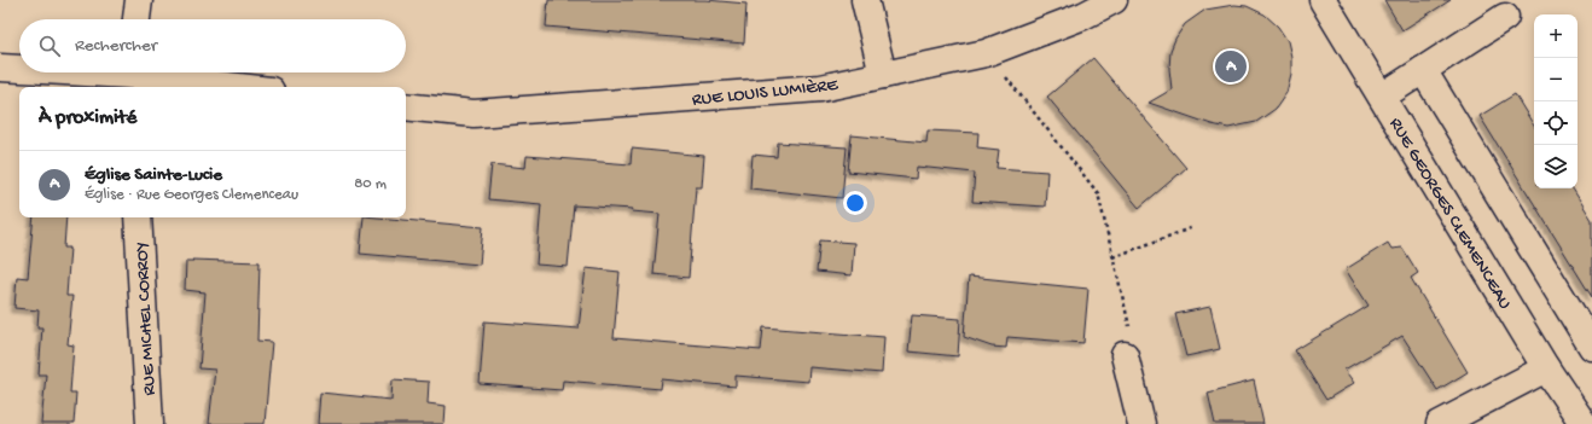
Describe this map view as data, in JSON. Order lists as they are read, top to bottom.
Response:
{
  "streets": {
    "street": ["RUE LOUIS LUMIÈRE", "RUE GEORGES CLEMENCEAU", "RUE MICHEL CORROY"]
  },
  "page": {
    "map_buttons": ["+", "−"],
    "search": "Rechercher",
    "pins": "A",
    "heading": "À proximité",
    "list": [
      {
        "mark": "A",
        "name": "Église Sainte-Lucie",
        "note": "Église · Rue Georges Clemenceau",
        "value": "80 m"
      }
    ]
  }
}
